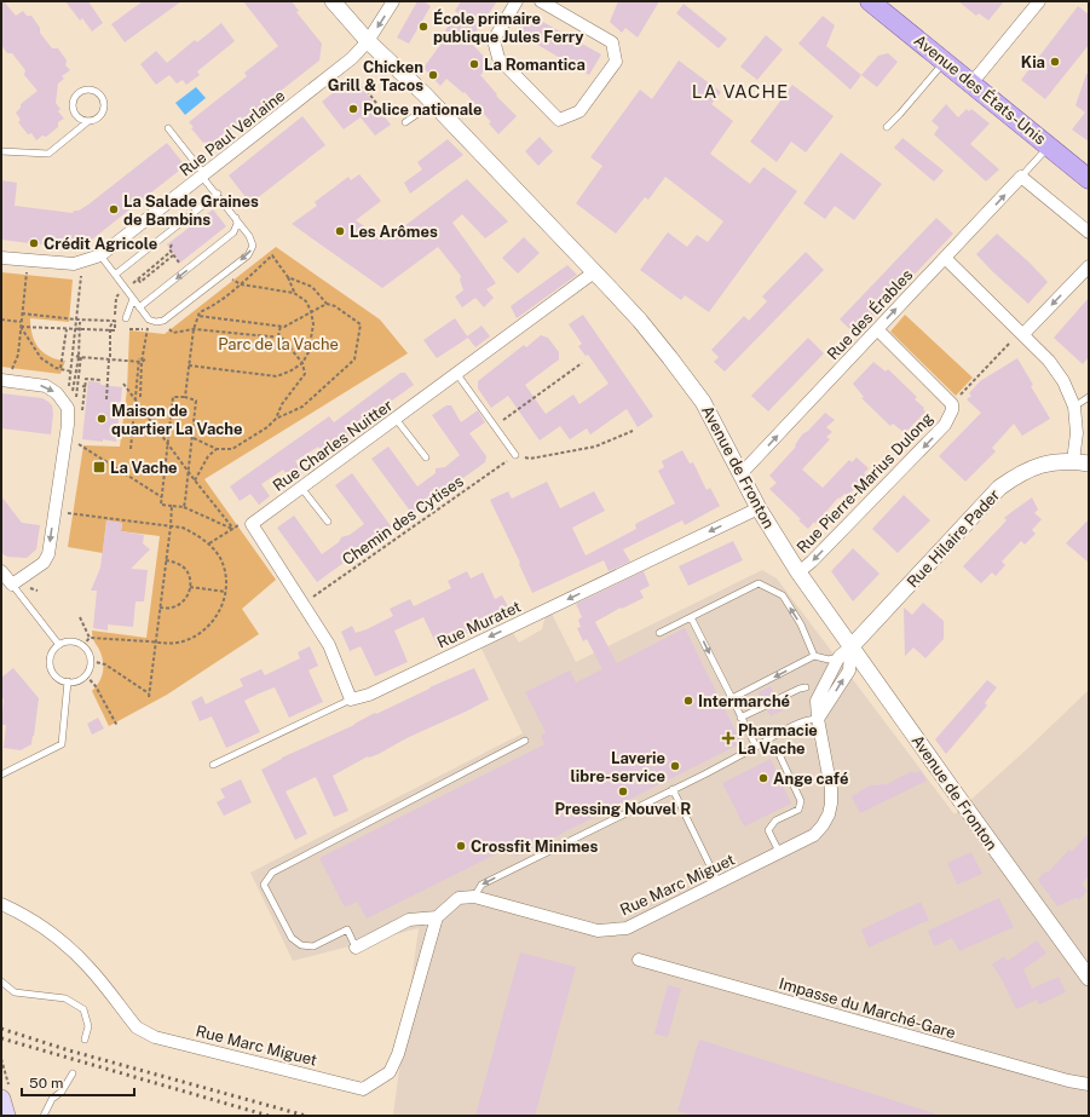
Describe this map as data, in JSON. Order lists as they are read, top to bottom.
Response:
{
  "streets": {
    "main road": ["Avenue des États-Unis"],
    "street": [
      "Rue Paul Verlaine",
      "Rue des Érables",
      "Rue Charles Nuitter",
      "Avenue de Fronton",
      "Rue Pierre-Marius Dulong",
      "Rue Hilaire Pader",
      "Rue Muratet",
      "Rue Marc Miguet",
      "Impasse du Marché-Gare"
    ],
    "path": ["Chemin des Cytises"]
  },
  "crossings": [
    ["Rue Paul Verlaine", "Avenue de Fronton"],
    ["Rue des Érables", "Avenue de Fronton"],
    ["Rue Charles Nuitter", "Avenue de Fronton"],
    ["Avenue de Fronton", "Rue Pierre-Marius Dulong"],
    ["Avenue de Fronton", "Rue Hilaire Pader"],
    ["Avenue de Fronton", "Rue Muratet"]
  ],
  "one_way": ["Rue des Érables", "Rue Pierre-Marius Dulong", "Rue Muratet"],
  "districts": ["LA VACHE"],
  "parks": ["Parc de la Vache"],
  "places": {
    "other": [
      "École primaire publique Jules Ferry",
      "Kia",
      "La Romantica",
      "Chicken Grill & Tacos",
      "Police nationale",
      "La Salade Graines de Bambins",
      "Les Arômes",
      "Crédit Agricole",
      "Maison de quartier La Vache",
      "Intermarché",
      "Laverie libre-service",
      "Ange café",
      "Pressing Nouvel R",
      "Crossfit Minimes"
    ],
    "transit": ["La Vache"],
    "health": ["Pharmacie La Vache"]
  },
  "scale_bar": "50 m"
}
